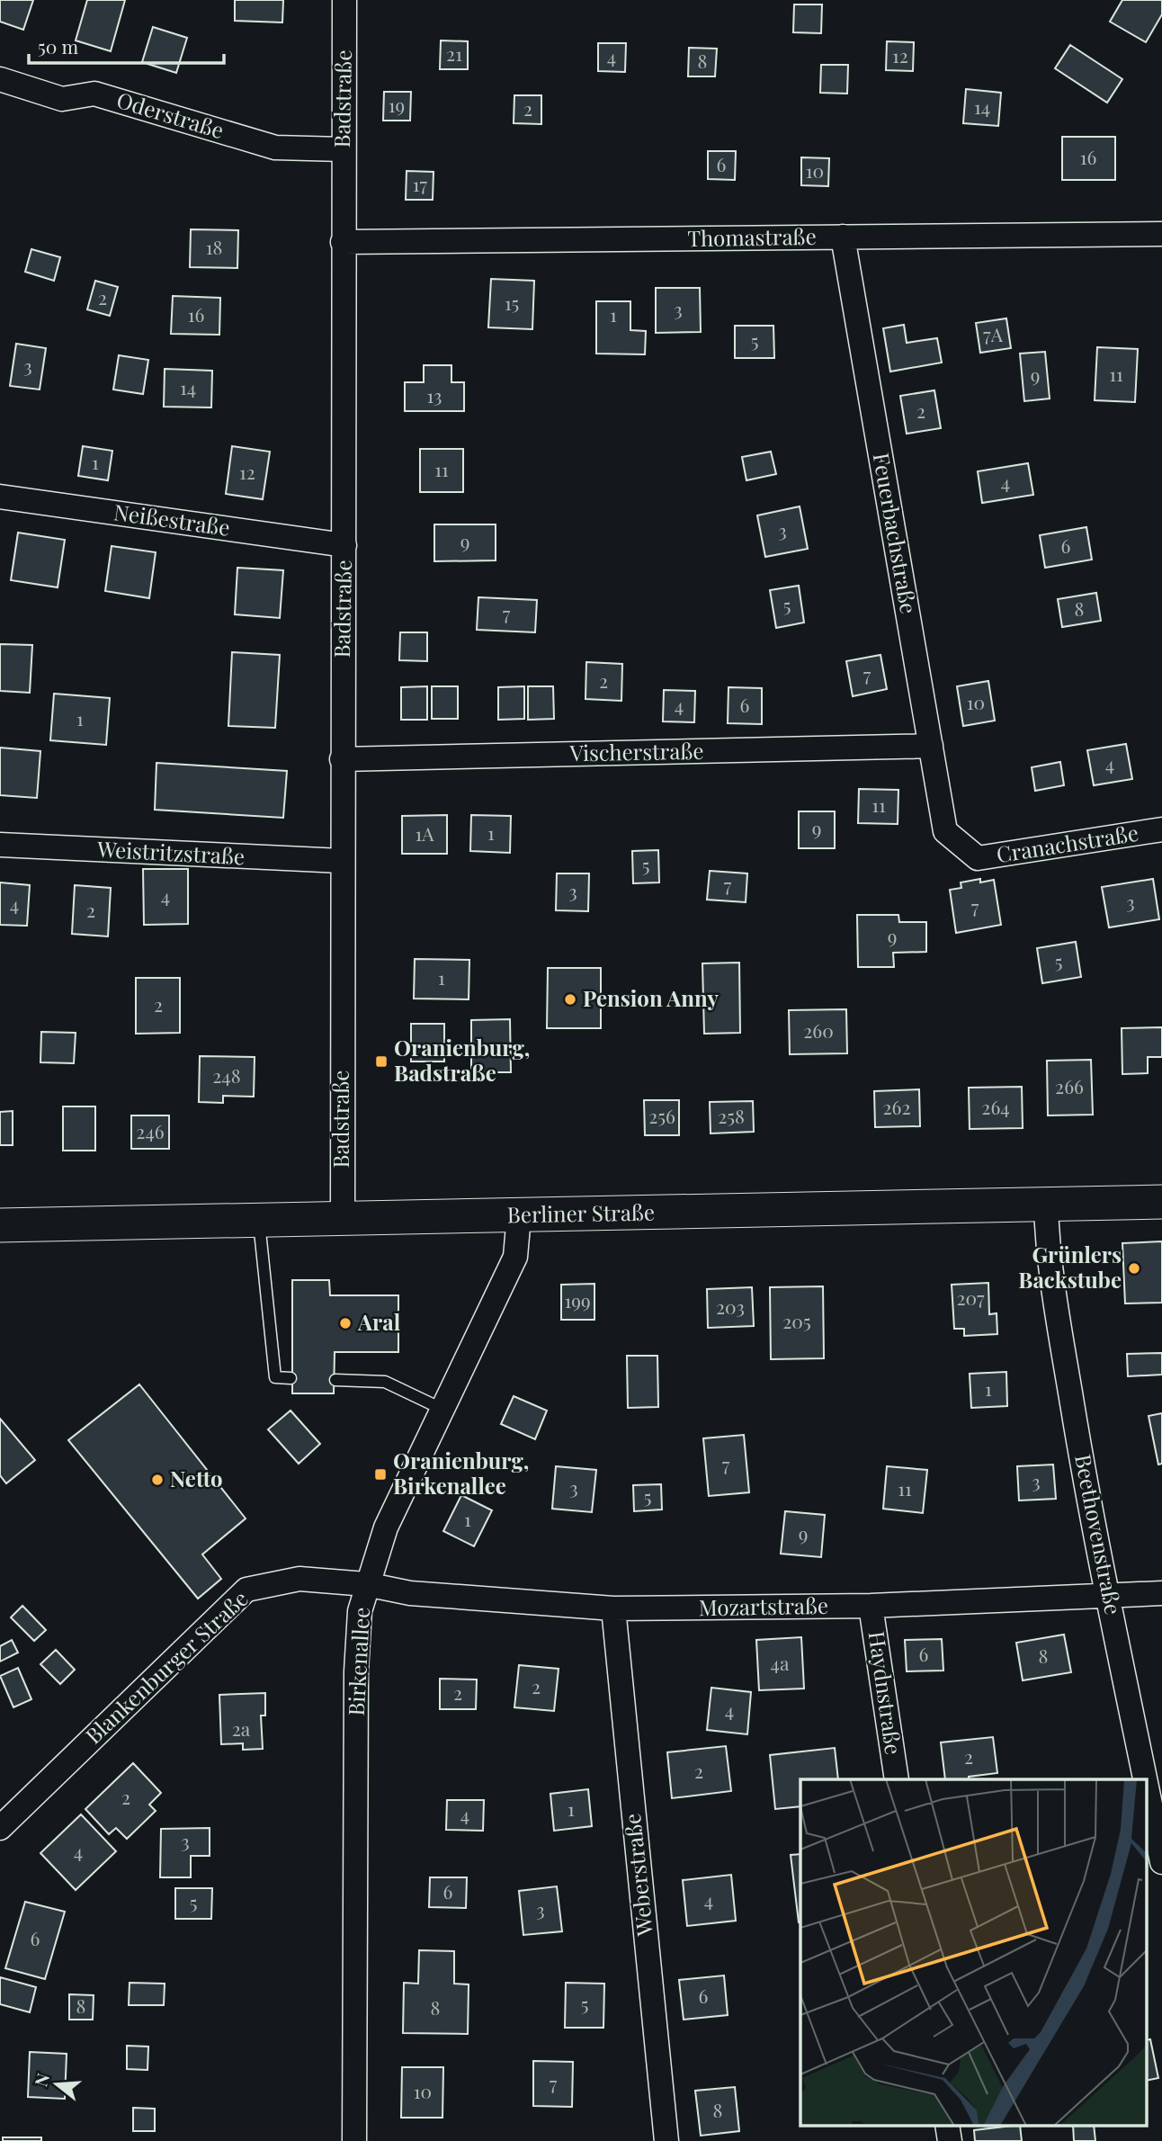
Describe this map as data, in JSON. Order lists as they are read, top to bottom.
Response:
{
  "streets": {
    "main road": ["Berliner Straße"],
    "street": [
      "Badstraße",
      "Oderstraße",
      "Thomastraße",
      "Neißestraße",
      "Feuerbachstraße",
      "Vischerstraße",
      "Cranachstraße",
      "Weistritzstraße",
      "Beethovenstraße",
      "Mozartstraße",
      "Birkenallee",
      "Blankenburger Straße",
      "Haydnstraße",
      "Weberstraße"
    ]
  },
  "crossings": [
    ["Badstraße", "Oderstraße"],
    ["Badstraße", "Thomastraße"],
    ["Badstraße", "Neißestraße"],
    ["Badstraße", "Vischerstraße"],
    ["Badstraße", "Weistritzstraße"],
    ["Badstraße", "Berliner Straße"],
    ["Thomastraße", "Feuerbachstraße"],
    ["Feuerbachstraße", "Vischerstraße"],
    ["Feuerbachstraße", "Cranachstraße"],
    ["Berliner Straße", "Beethovenstraße"],
    ["Berliner Straße", "Birkenallee"],
    ["Beethovenstraße", "Mozartstraße"],
    ["Mozartstraße", "Birkenallee"],
    ["Mozartstraße", "Blankenburger Straße"],
    ["Mozartstraße", "Haydnstraße"],
    ["Mozartstraße", "Weberstraße"],
    ["Birkenallee", "Blankenburger Straße"]
  ],
  "places": {
    "other": [
      "Pension Anny",
      "Grünlers Backstube",
      "Aral",
      "Netto"
    ],
    "transit": ["Oranienburg, Badstraße", "Oranienburg, Birkenallee"]
  },
  "house_numbers": [
    "21",
    "12",
    "4",
    "8",
    "19",
    "14",
    "2",
    "16",
    "6",
    "10",
    "17",
    "18",
    "2",
    "15",
    "3",
    "16",
    "1",
    "7A",
    "5",
    "3",
    "11",
    "9",
    "14",
    "13",
    "2",
    "1",
    "11",
    "12",
    "4",
    "3",
    "9",
    "6",
    "5",
    "8",
    "7",
    "7",
    "2",
    "10",
    "4",
    "6",
    "1",
    "4",
    "11",
    "9",
    "1",
    "1A",
    "5",
    "7",
    "3",
    "4",
    "3",
    "4",
    "7",
    "2",
    "9",
    "5",
    "1",
    "2",
    "260",
    "248",
    "266",
    "262",
    "264",
    "256",
    "258",
    "246",
    "207",
    "199",
    "203",
    "205",
    "1",
    "7",
    "3",
    "3",
    "11",
    "5",
    "1",
    "9",
    "6",
    "8",
    "4a",
    "2",
    "2",
    "4",
    "2a",
    "2",
    "2",
    "2",
    "1",
    "4",
    "3",
    "4",
    "6",
    "4",
    "5",
    "3",
    "6",
    "6",
    "5",
    "8",
    "8",
    "7",
    "10",
    "8"
  ],
  "scale_bar": "50 m",
  "north": "left"
}
